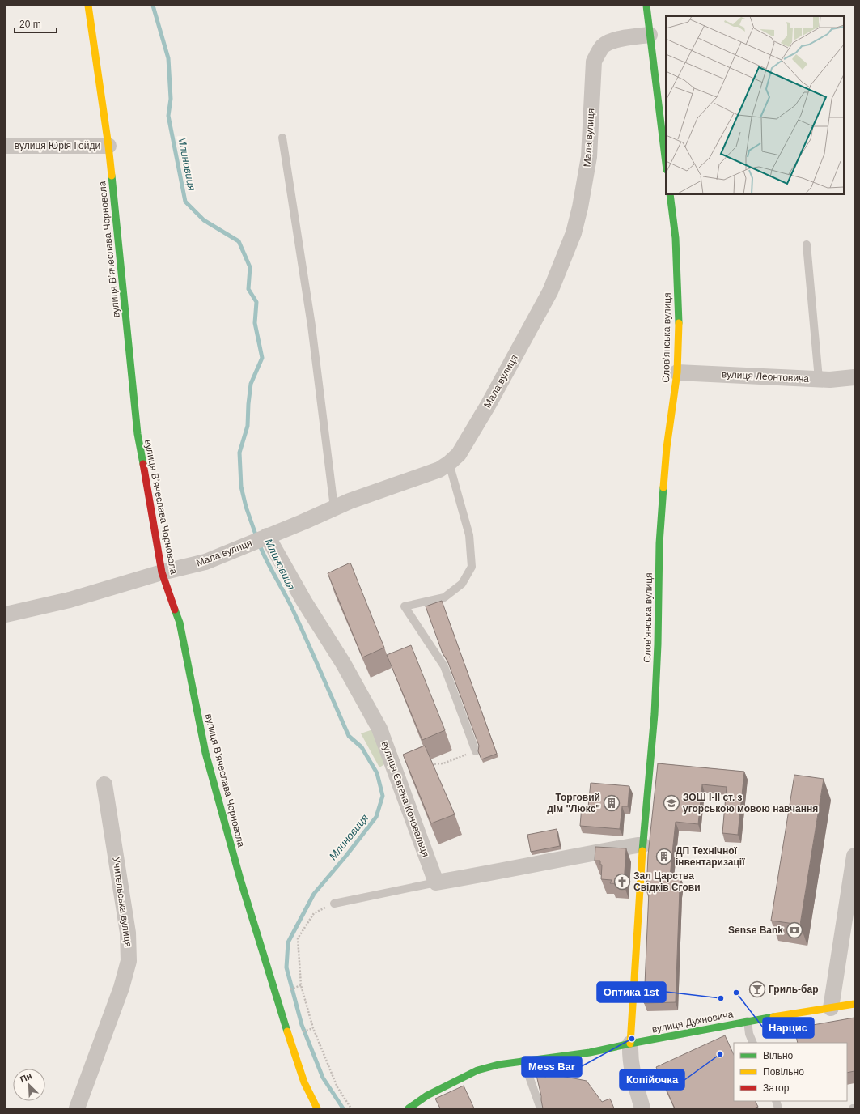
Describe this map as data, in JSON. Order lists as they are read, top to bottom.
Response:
{
  "streets": {
    "street": [
      "Мала вулиця",
      "вулиця Юрія Гойди",
      "вулиця Вʼячеслава Чорновола",
      "Словʼянська вулиця",
      "вулиця Леонтовича",
      "вулиця Євгена Коновальця",
      "Учительська вулиця",
      "вулиця Духновича"
    ]
  },
  "crossings": [
    ["Мала вулиця", "вулиця Вʼячеслава Чорновола"],
    ["Мала вулиця", "вулиця Євгена Коновальця"],
    ["вулиця Юрія Гойди", "вулиця Вʼячеслава Чорновола"],
    ["Словʼянська вулиця", "вулиця Леонтовича"],
    ["Словʼянська вулиця", "вулиця Духновича"]
  ],
  "water": ["Млиновиця"],
  "places": {
    "building": ["Торговий дім \"Люкс\"", "ДП Технічної інвентаризації"],
    "school or university": ["ЗОШ І-ІІ ст. з угорською мовою навчання"],
    "church": ["Зал Царства Свідків Єгови"],
    "bank": ["Sense Bank"],
    "bar": ["Гриль-бар"],
    "other": [
      "Нарцис",
      "Оптика 1st",
      "Mess Bar",
      "Копійочка"
    ]
  },
  "legend": ["Вільно", "Повільно", "Затор"],
  "scale_bar": "20 m",
  "north": "top left"
}
